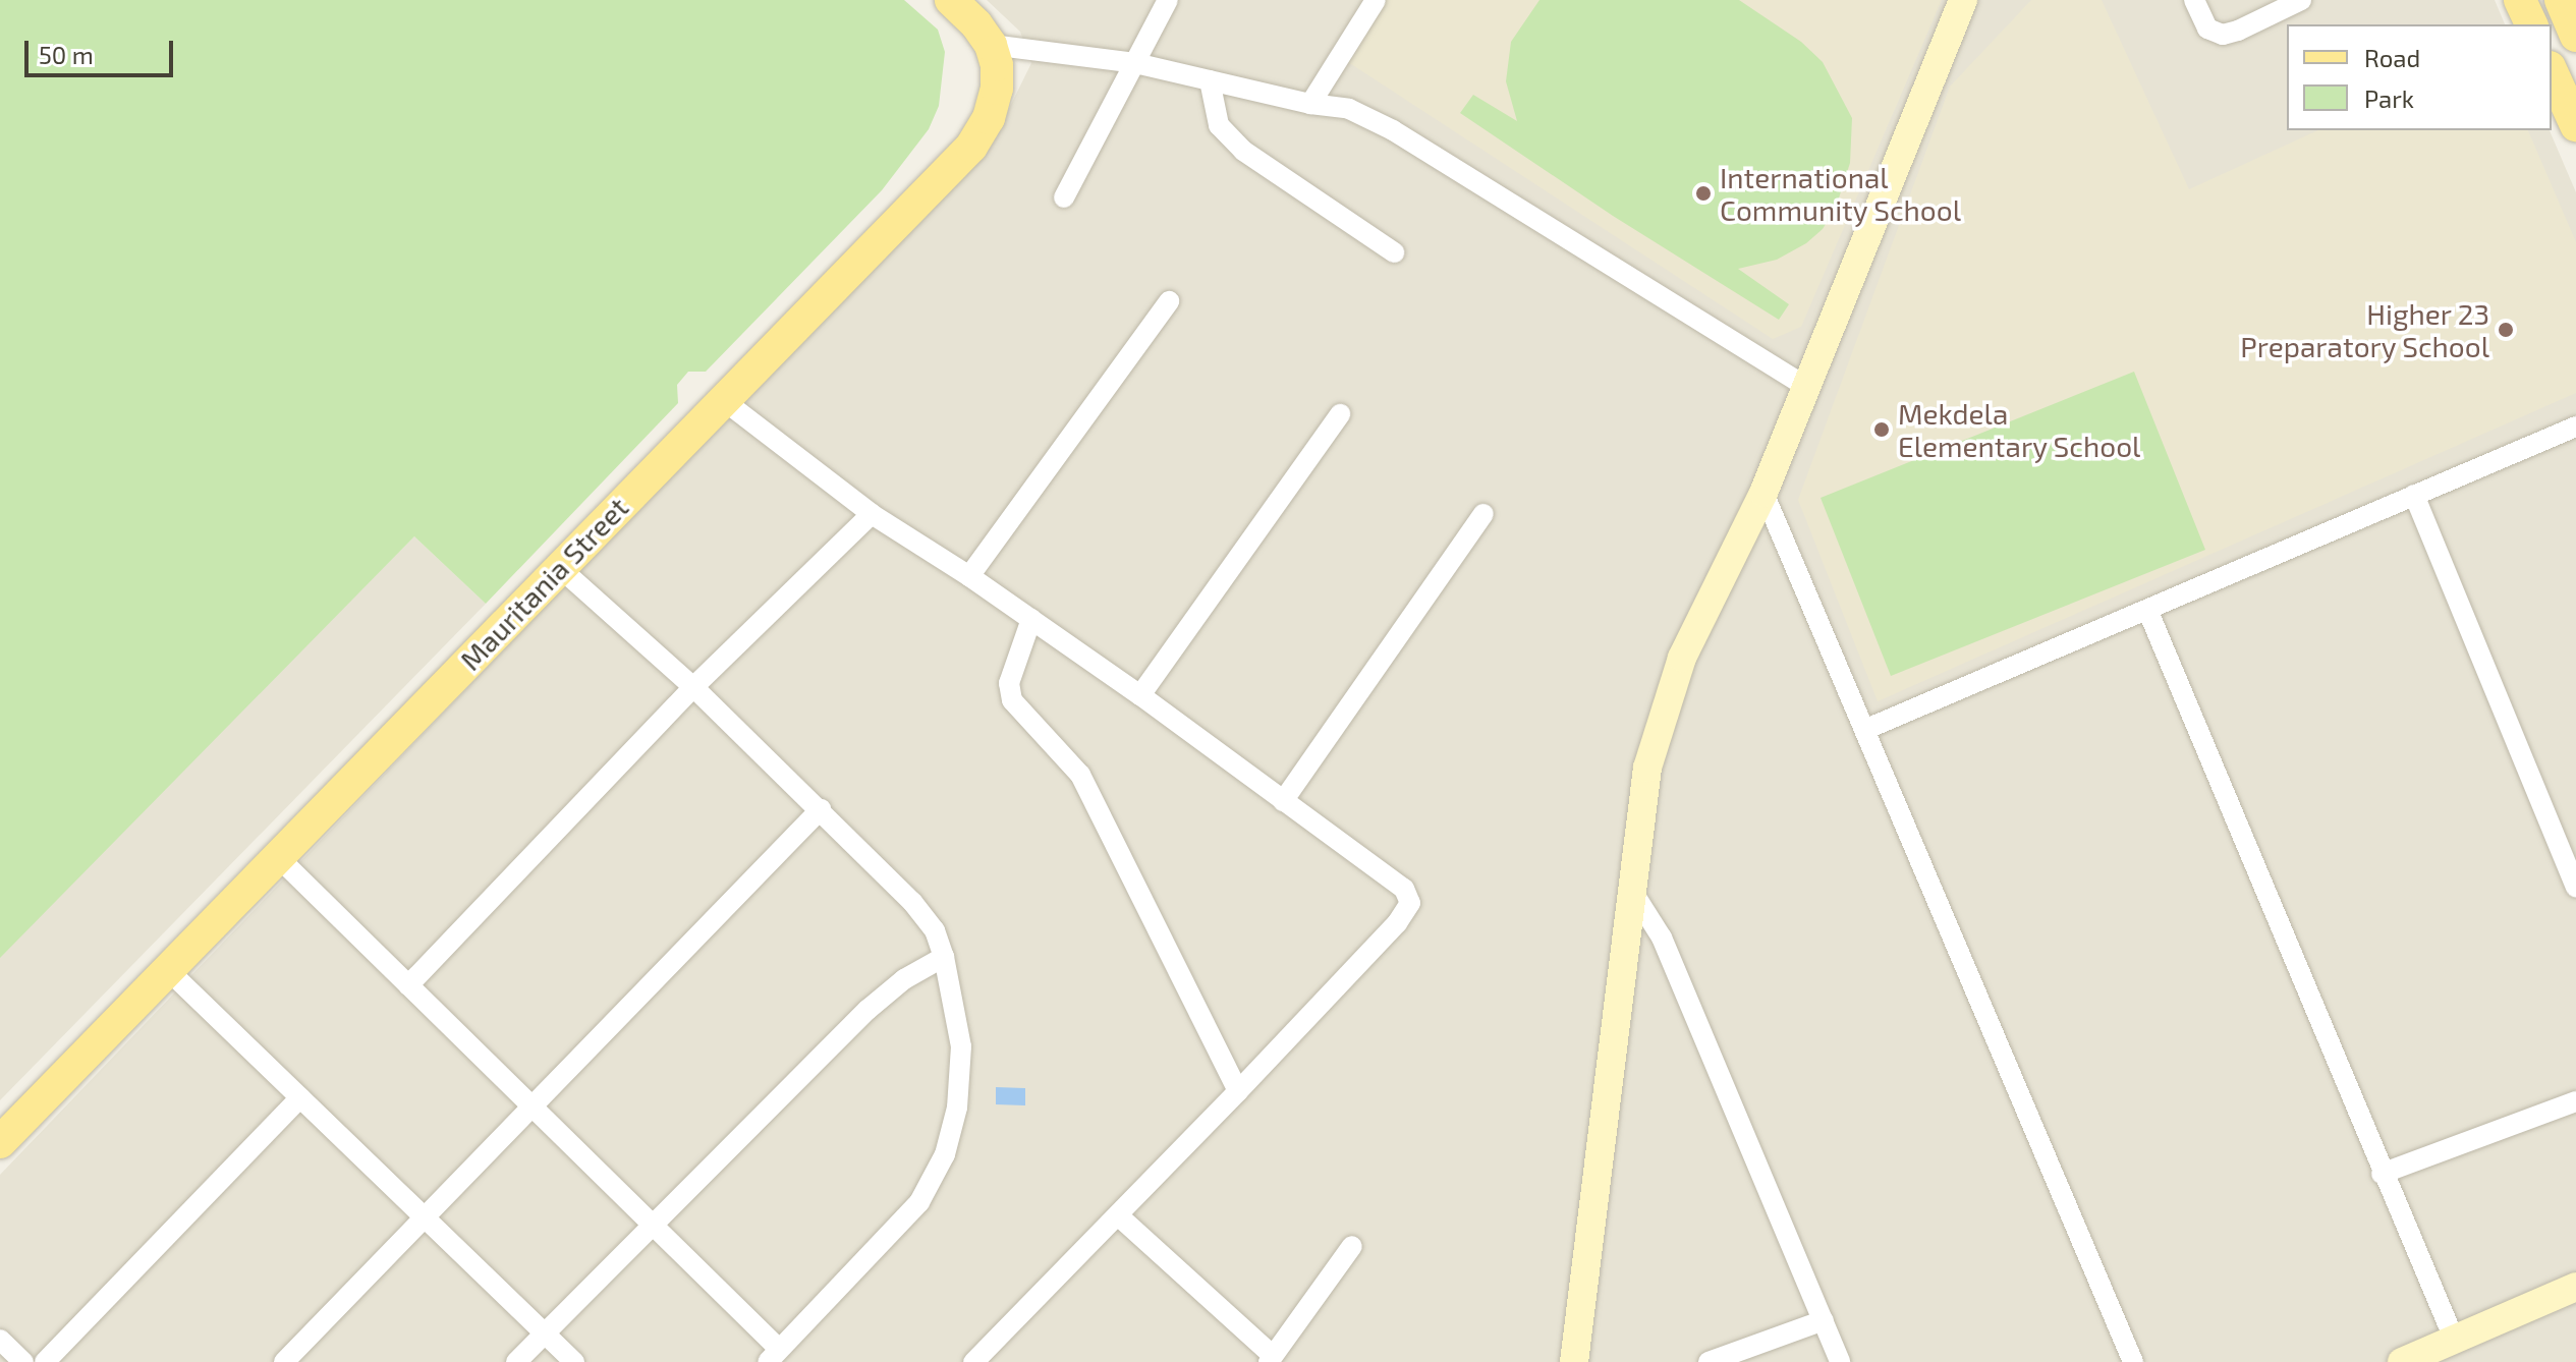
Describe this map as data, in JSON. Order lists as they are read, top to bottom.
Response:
{
  "streets": {
    "main road": ["Mauritania Street"]
  },
  "places": ["International Community School", "Higher 23 Preparatory School", "Mekdela Elementary School"],
  "legend": ["Road", "Park"],
  "scale_bar": "50 m"
}
